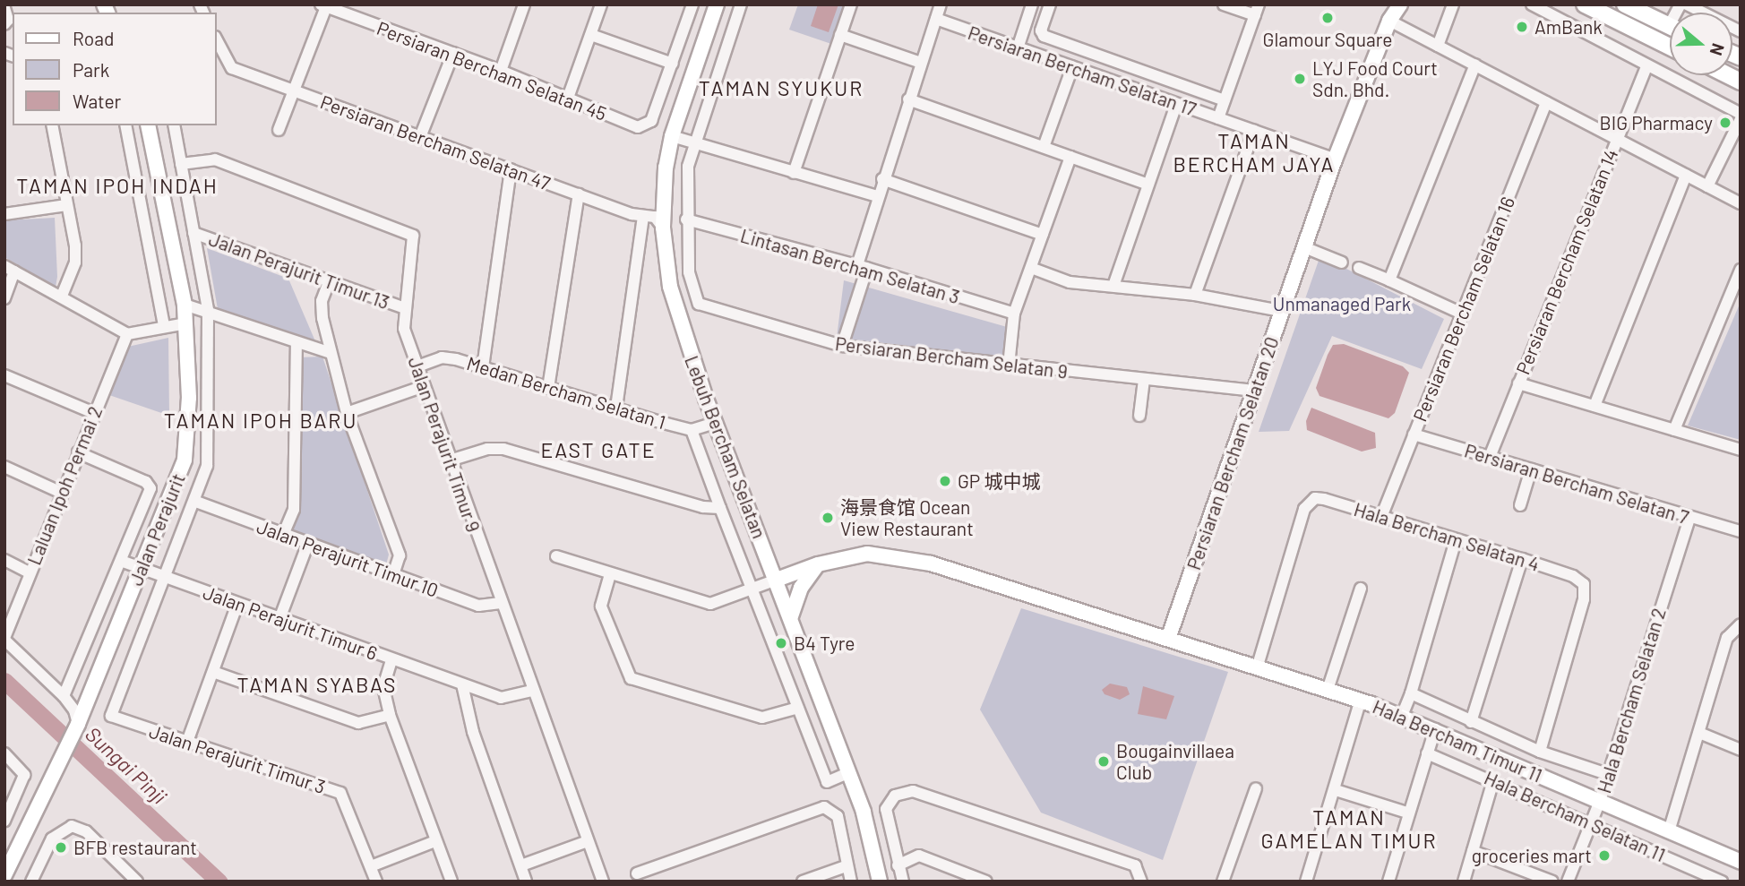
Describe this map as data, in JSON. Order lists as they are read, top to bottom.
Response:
{
  "streets": {
    "street": [
      "Persiaran Bercham Selatan 45",
      "Persiaran Bercham Selatan 17",
      "Persiaran Bercham Selatan 47",
      "Persiaran Bercham Selatan 14",
      "Lintasan Bercham Selatan 3",
      "Jalan Perajurit Timur 13",
      "Persiaran Bercham Selatan 16",
      "Persiaran Bercham Selatan 9",
      "Medan Bercham Selatan 1",
      "Jalan Perajurit Timur 9",
      "Lebuh Bercham Selatan",
      "Persiaran Bercham Selatan 20",
      "Persiaran Bercham Selatan 7",
      "Laluan Ipoh Permai 2",
      "Jalan Perajurit",
      "Hala Bercham Selatan 4",
      "Jalan Perajurit Timur 10",
      "Jalan Perajurit Timur 6",
      "Hala Bercham Selatan 2",
      "Hala Bercham Timur 11",
      "Jalan Perajurit Timur 3",
      "Hala Bercham Selatan 11"
    ]
  },
  "crossings": [
    ["Persiaran Bercham Selatan 17", "Persiaran Bercham Selatan 20"],
    ["Persiaran Bercham Selatan 47", "Lebuh Bercham Selatan"],
    ["Persiaran Bercham Selatan 14", "Persiaran Bercham Selatan 7"],
    ["Lintasan Bercham Selatan 3", "Persiaran Bercham Selatan 9"],
    ["Jalan Perajurit Timur 13", "Jalan Perajurit Timur 9"],
    ["Persiaran Bercham Selatan 16", "Persiaran Bercham Selatan 7"],
    ["Persiaran Bercham Selatan 16", "Hala Bercham Selatan 4"],
    ["Persiaran Bercham Selatan 9", "Persiaran Bercham Selatan 20"],
    ["Medan Bercham Selatan 1", "Jalan Perajurit Timur 9"],
    ["Medan Bercham Selatan 1", "Lebuh Bercham Selatan"],
    ["Jalan Perajurit Timur 9", "Jalan Perajurit Timur 10"],
    ["Jalan Perajurit Timur 9", "Jalan Perajurit Timur 6"],
    ["Lebuh Bercham Selatan", "Hala Bercham Timur 11"],
    ["Persiaran Bercham Selatan 20", "Hala Bercham Timur 11"],
    ["Persiaran Bercham Selatan 7", "Hala Bercham Selatan 2"],
    ["Jalan Perajurit", "Jalan Perajurit Timur 6"],
    ["Hala Bercham Selatan 4", "Hala Bercham Timur 11"],
    ["Jalan Perajurit Timur 6", "Jalan Perajurit Timur 3"],
    ["Hala Bercham Selatan 2", "Hala Bercham Timur 11"],
    ["Hala Bercham Selatan 2", "Hala Bercham Selatan 11"]
  ],
  "districts": [
    "TAMAN SYUKUR",
    "TAMAN BERCHAM JAYA",
    "TAMAN IPOH INDAH",
    "TAMAN IPOH BARU",
    "EAST GATE",
    "TAMAN SYABAS",
    "TAMAN GAMELAN TIMUR"
  ],
  "water": ["Sungai Pinji"],
  "parks": ["Unmanaged Park"],
  "places": [
    "Glamour Square",
    "AmBank",
    "LYJ Food Court Sdn. Bhd.",
    "BIG Pharmacy",
    "GP 城中城",
    "海景食馆 Ocean View Restaurant",
    "B4 Tyre",
    "Bougainvillaea Club",
    "BFB restaurant",
    "groceries mart"
  ],
  "legend": ["Road", "Park", "Water"],
  "north": "right"
}
